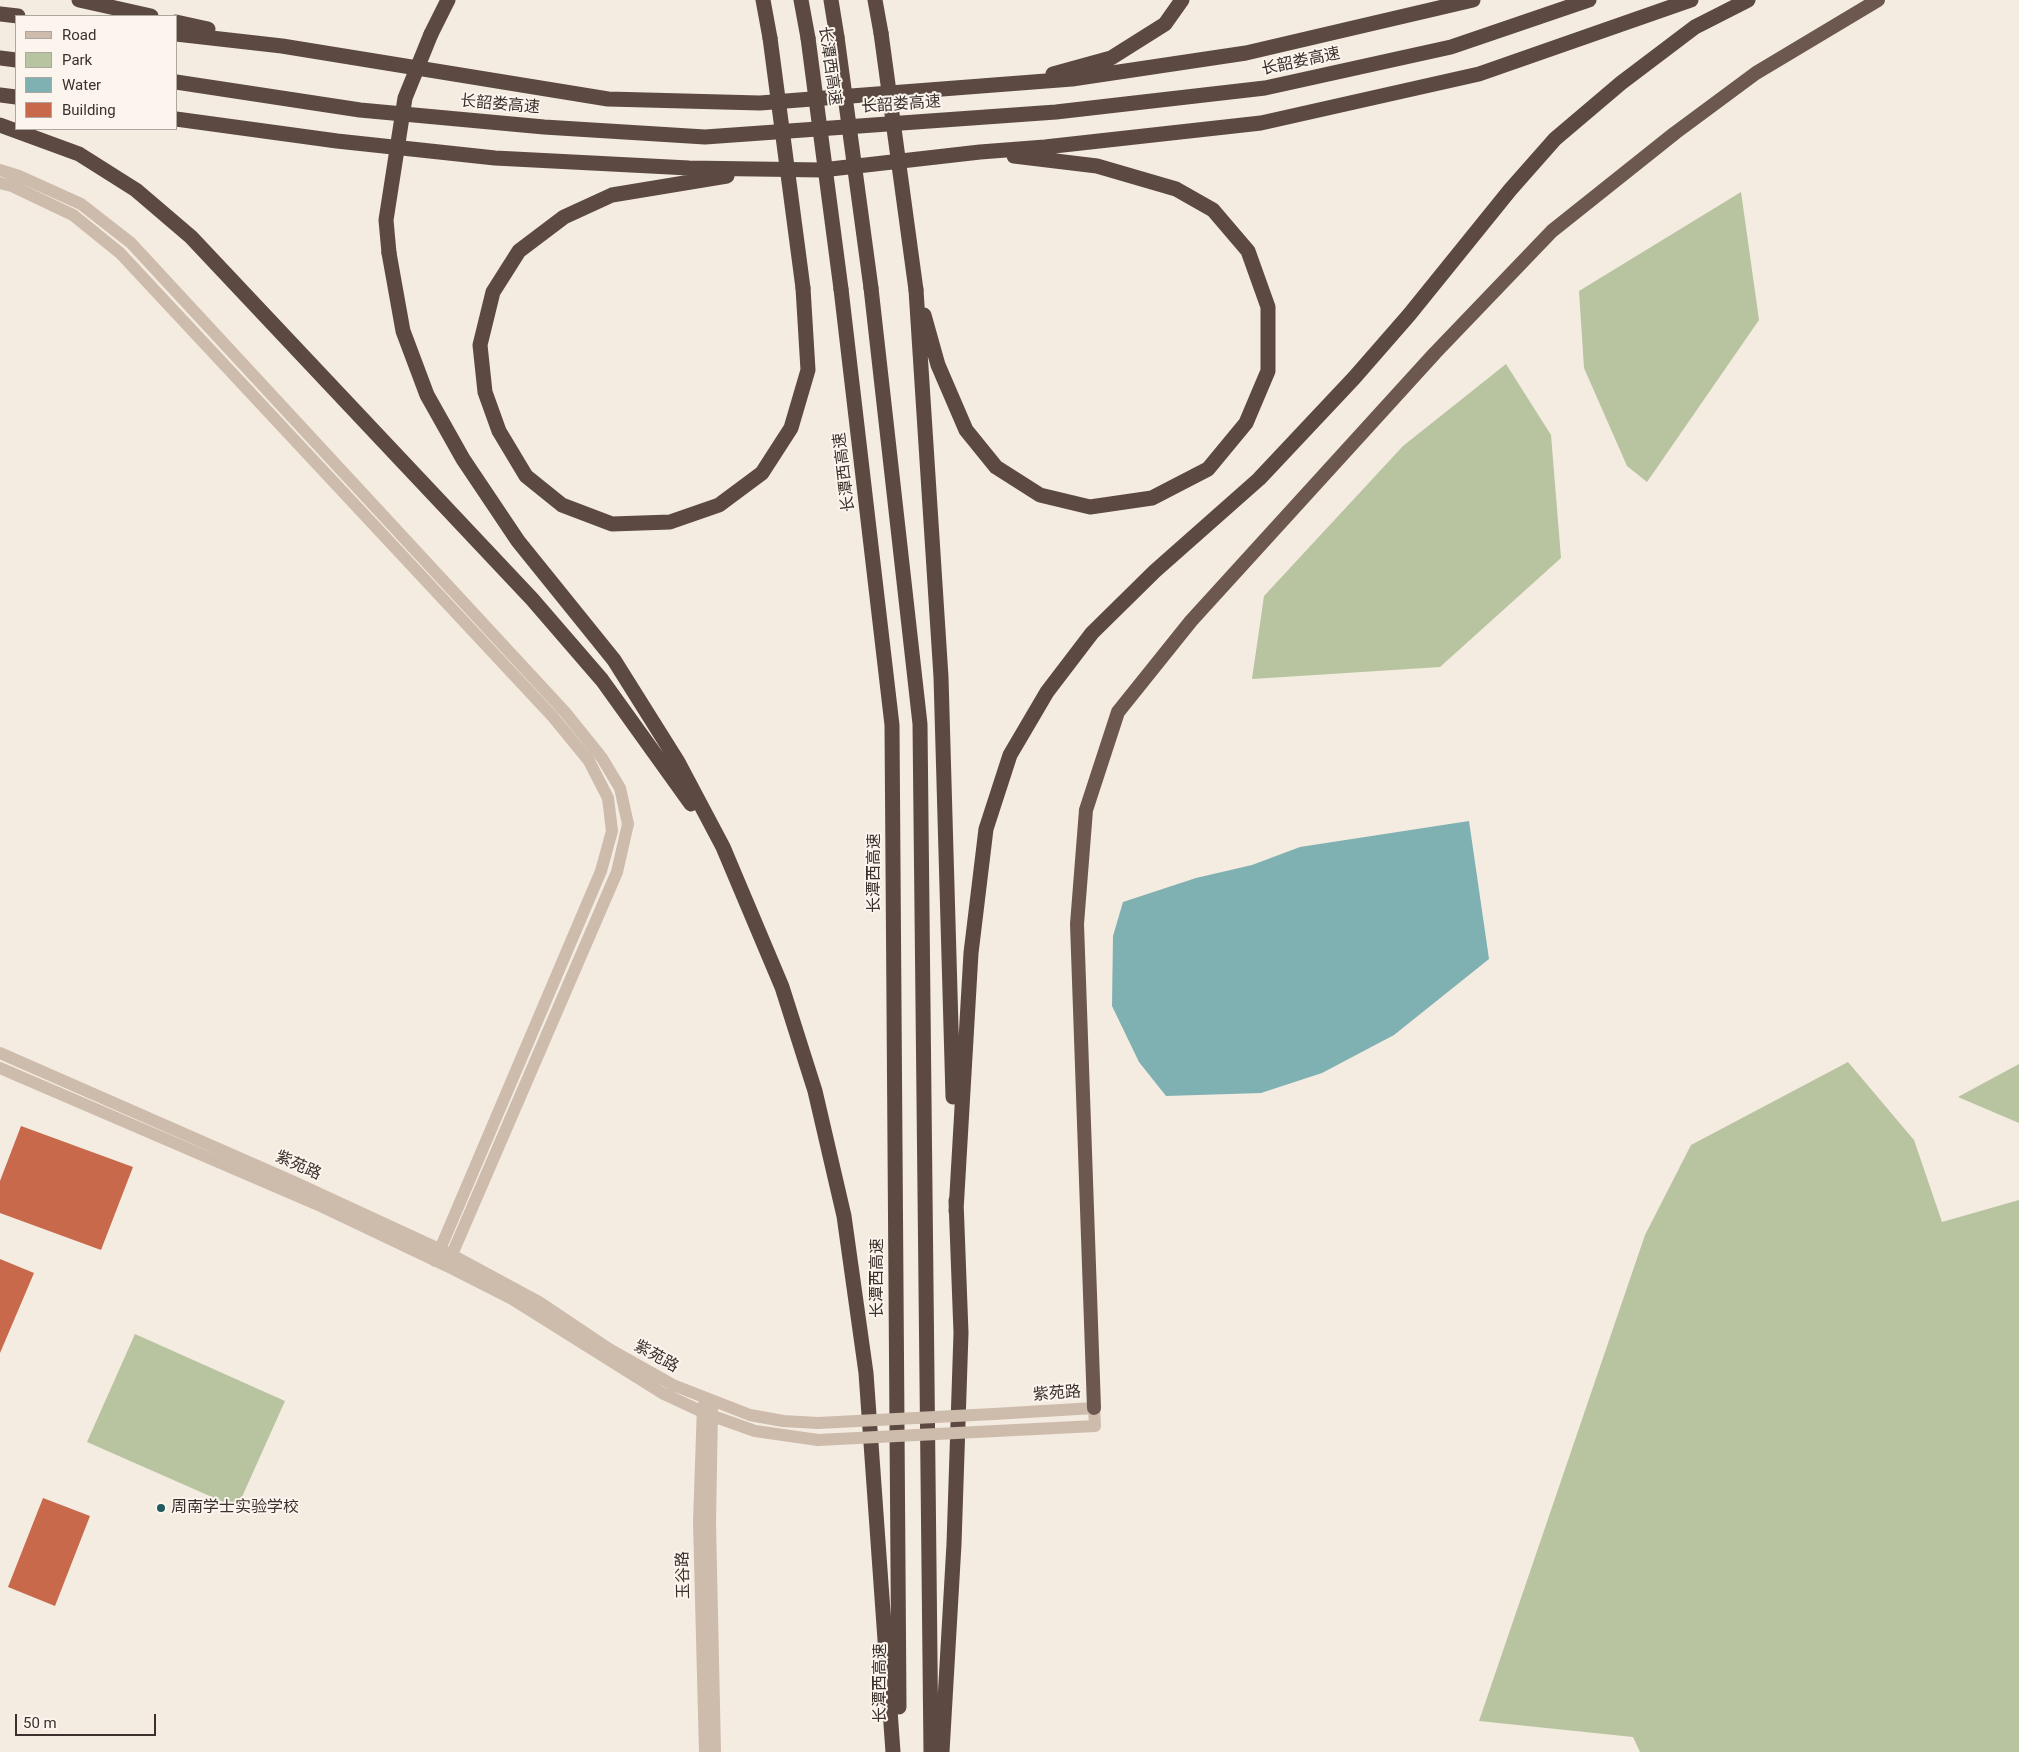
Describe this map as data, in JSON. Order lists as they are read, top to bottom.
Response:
{
  "streets": {
    "highway": ["长韶娄高速", "长潭西高速"],
    "street": ["紫苑路", "玉谷路"]
  },
  "crossings": [
    ["紫苑路", "玉谷路"]
  ],
  "places": ["周南学士实验学校"],
  "legend": [
    "Road",
    "Park",
    "Water",
    "Building"
  ],
  "scale_bar": "50 m"
}
